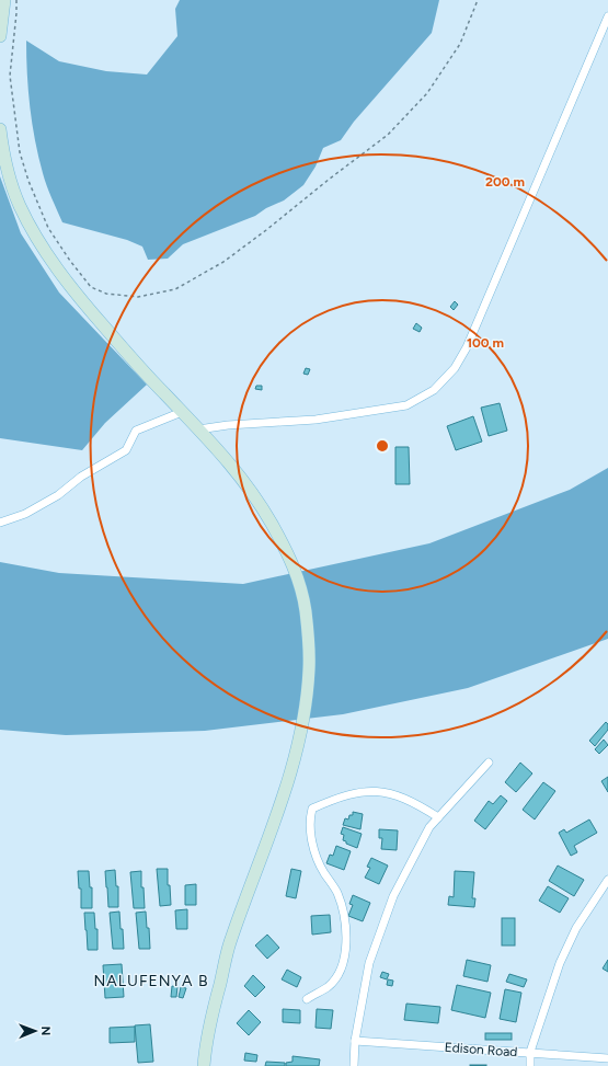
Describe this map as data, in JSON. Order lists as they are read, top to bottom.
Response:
{
  "streets": {
    "street": ["Edison Road"]
  },
  "districts": ["NALUFENYA B"],
  "north": "right",
  "rings": ["200 m", "100 m"]
}
